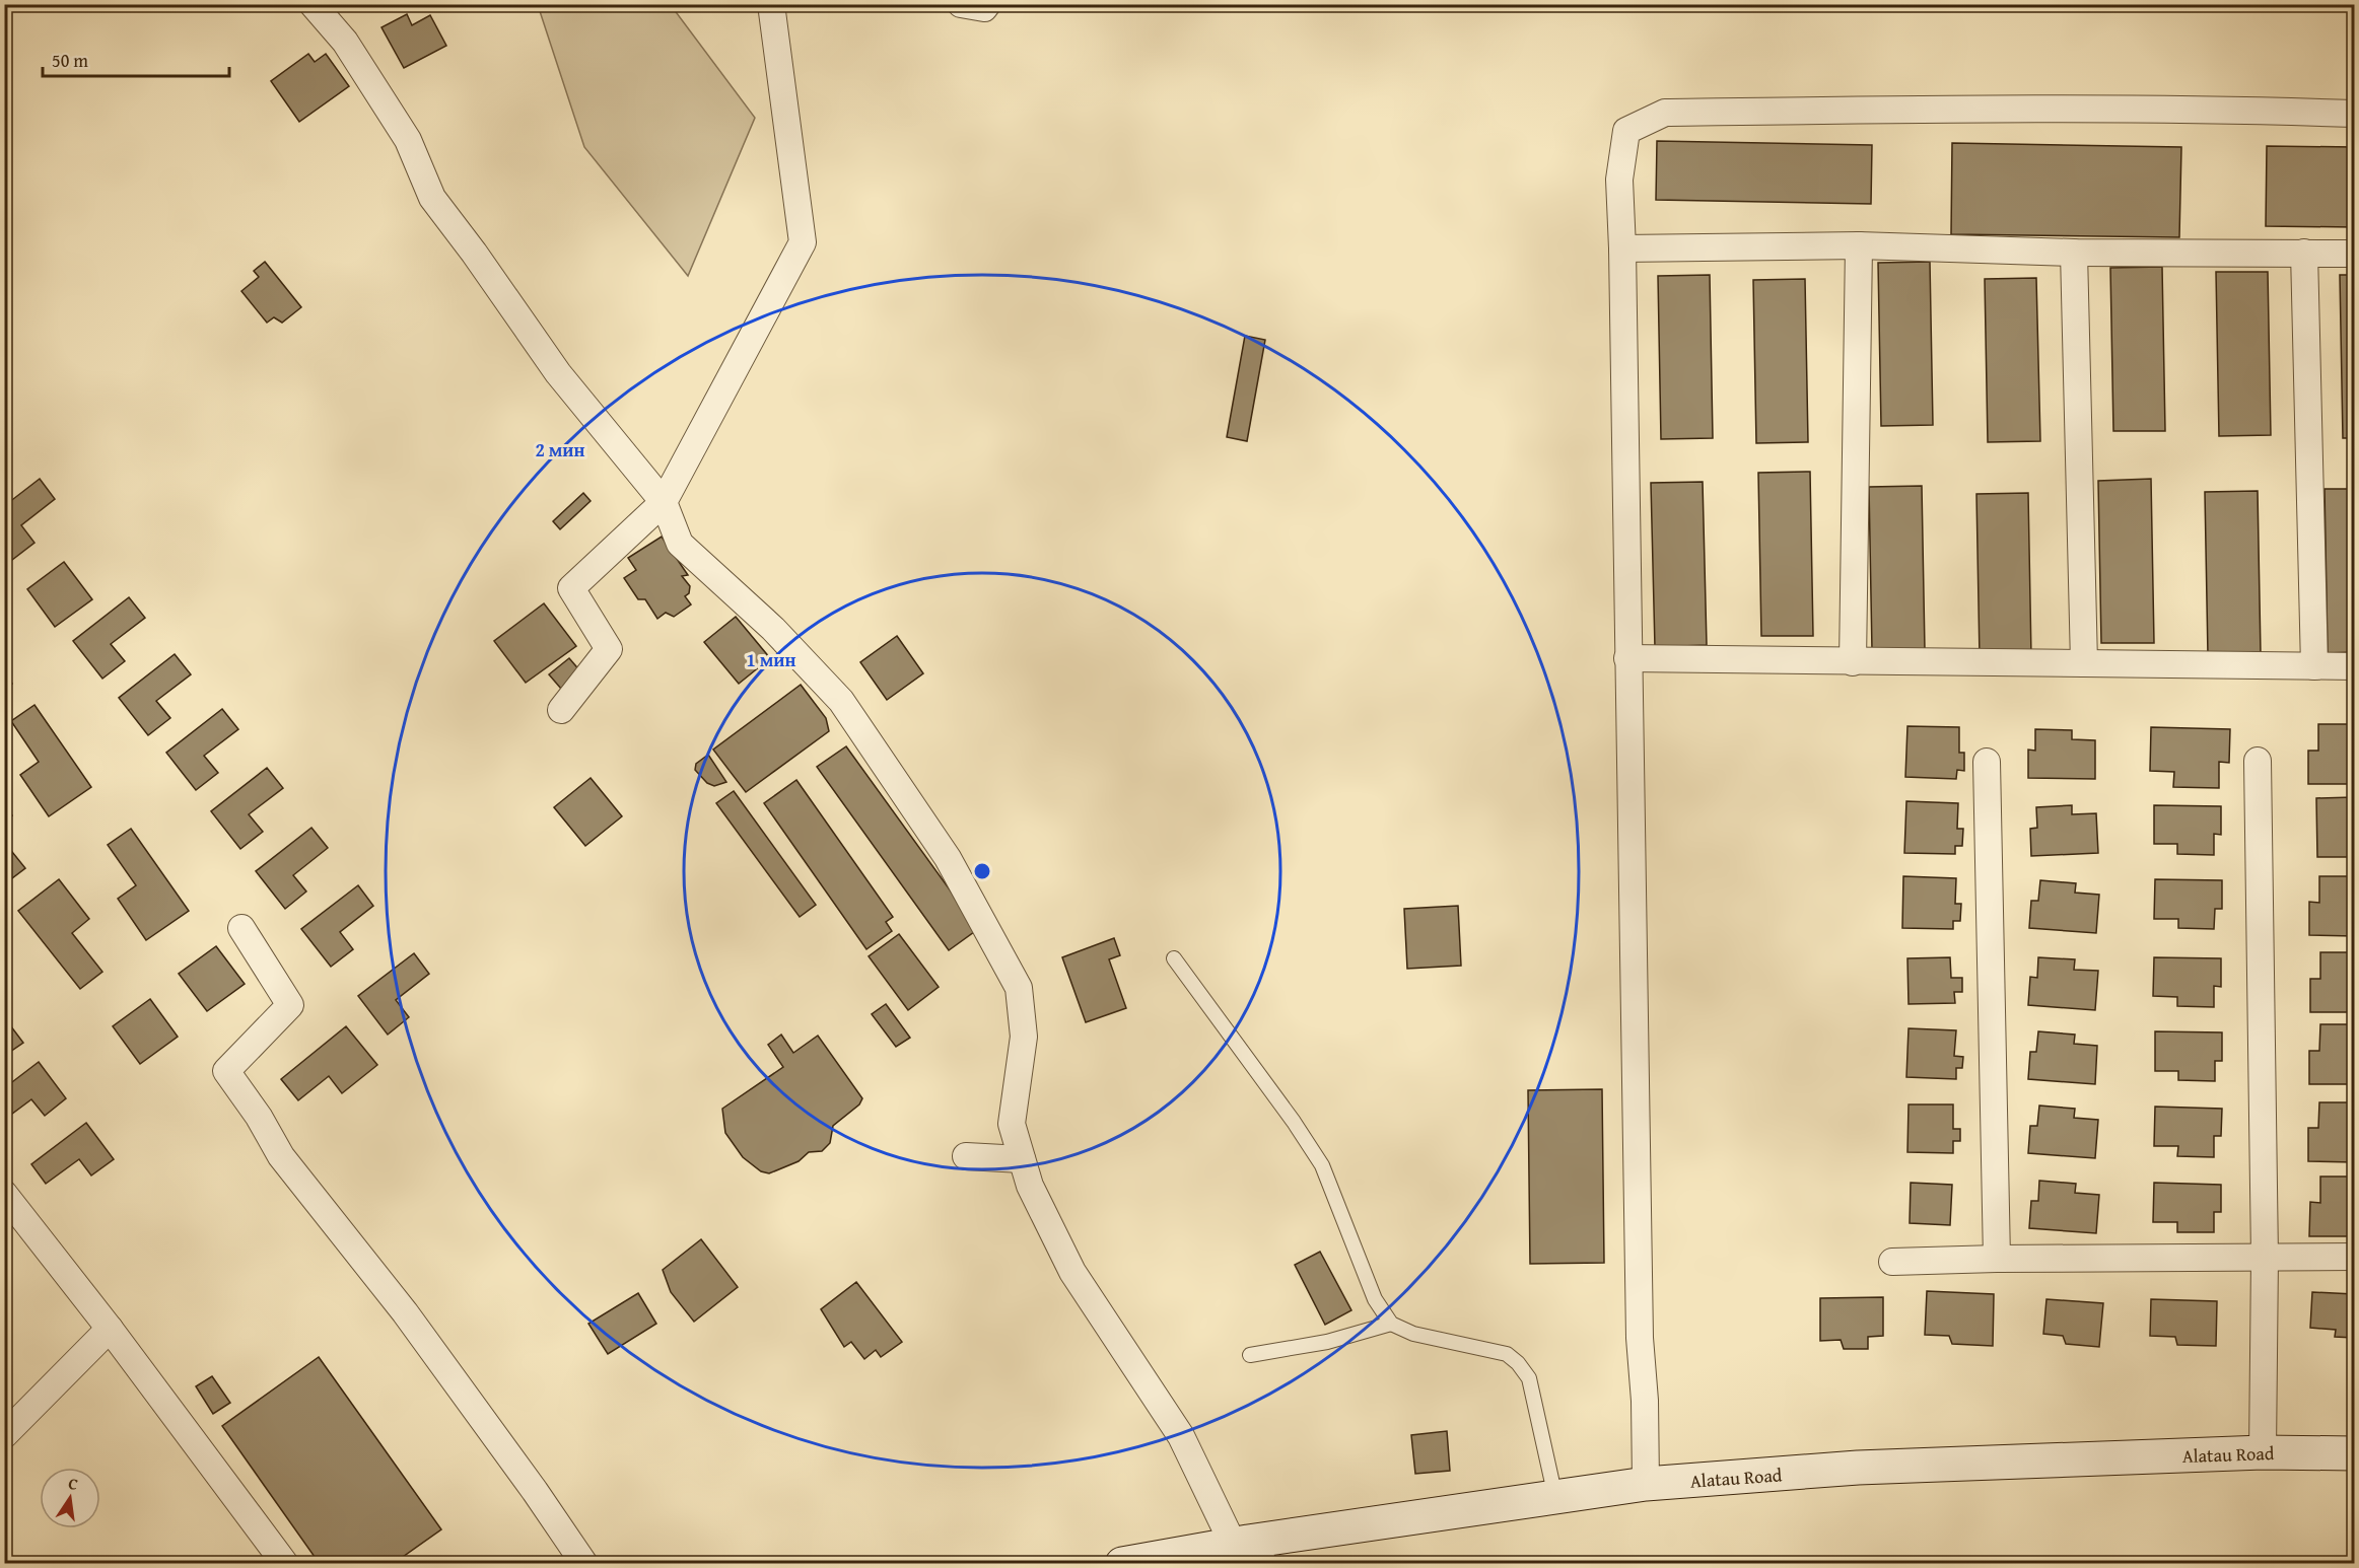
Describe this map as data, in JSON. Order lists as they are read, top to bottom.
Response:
{
  "streets": {
    "main road": ["Alatau Road"]
  },
  "scale_bar": "50 m",
  "north": "top",
  "rings": ["2 мин", "1 мин"]
}
